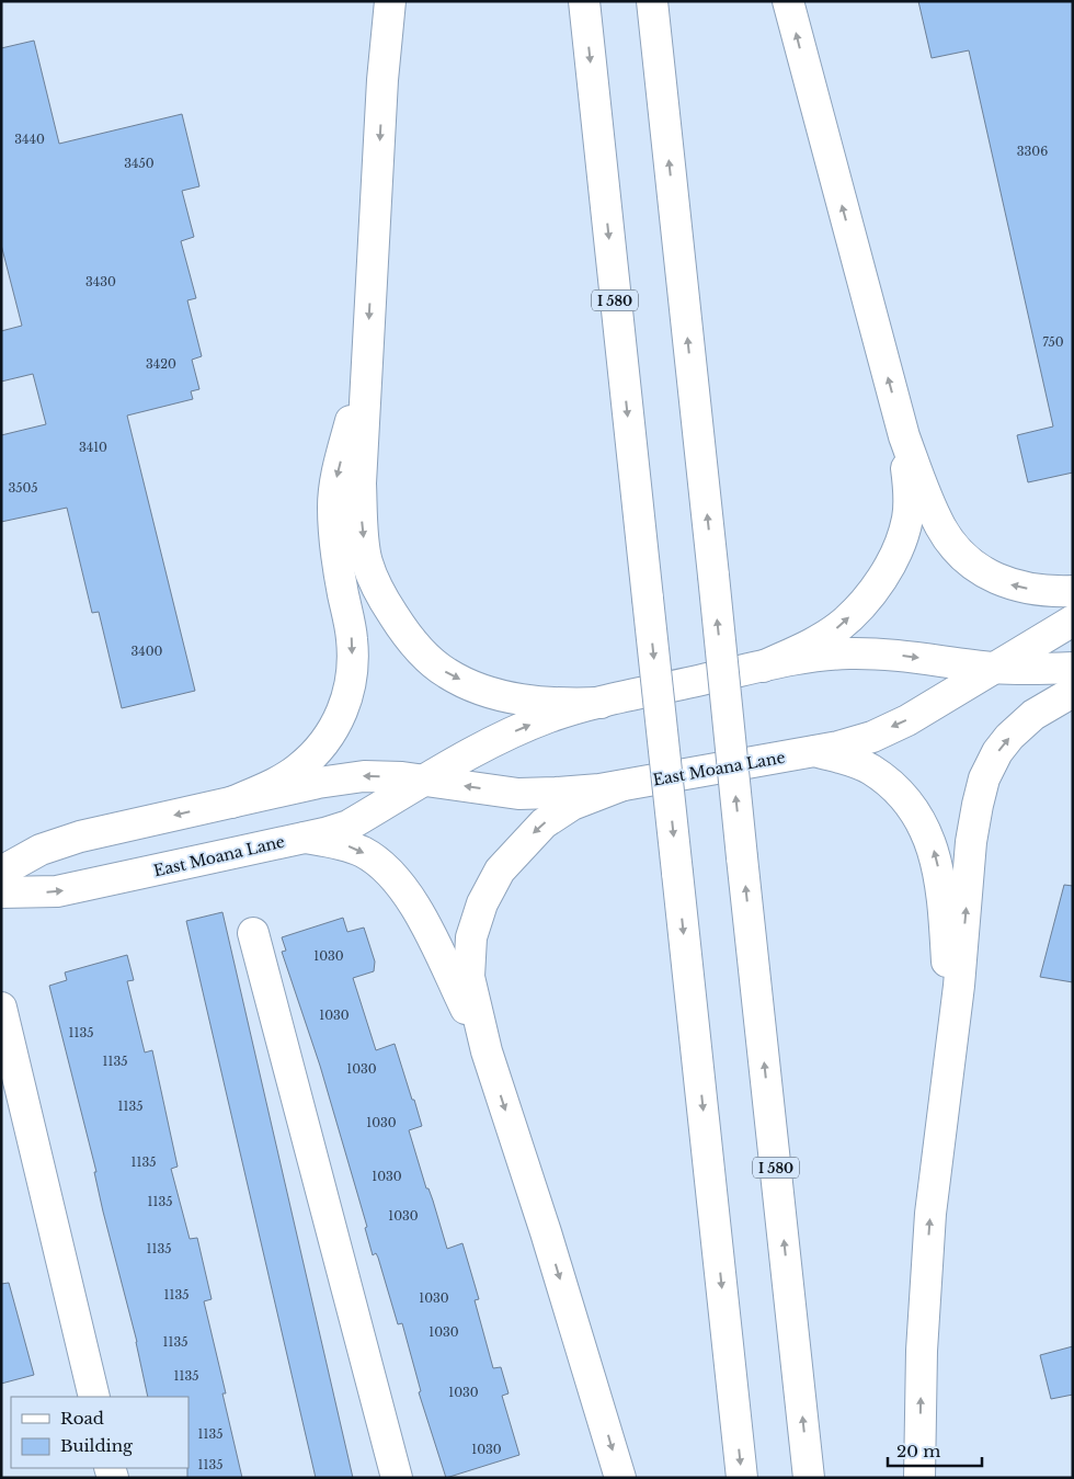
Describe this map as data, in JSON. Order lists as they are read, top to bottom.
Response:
{
  "streets": {
    "main road": ["I 580", "East Moana Lane"]
  },
  "house_numbers": [
    "3440",
    "3306",
    "3450",
    "3430",
    "750",
    "3420",
    "3410",
    "3505",
    "3400",
    "1030",
    "1030",
    "1135",
    "1135",
    "1030",
    "1135",
    "1030",
    "1135",
    "1030",
    "1135",
    "1030",
    "1135",
    "1135",
    "1030",
    "1030",
    "1135",
    "1135",
    "1030",
    "1135",
    "1030",
    "1135"
  ],
  "legend": ["Road", "Building"],
  "scale_bar": "20 m"
}
